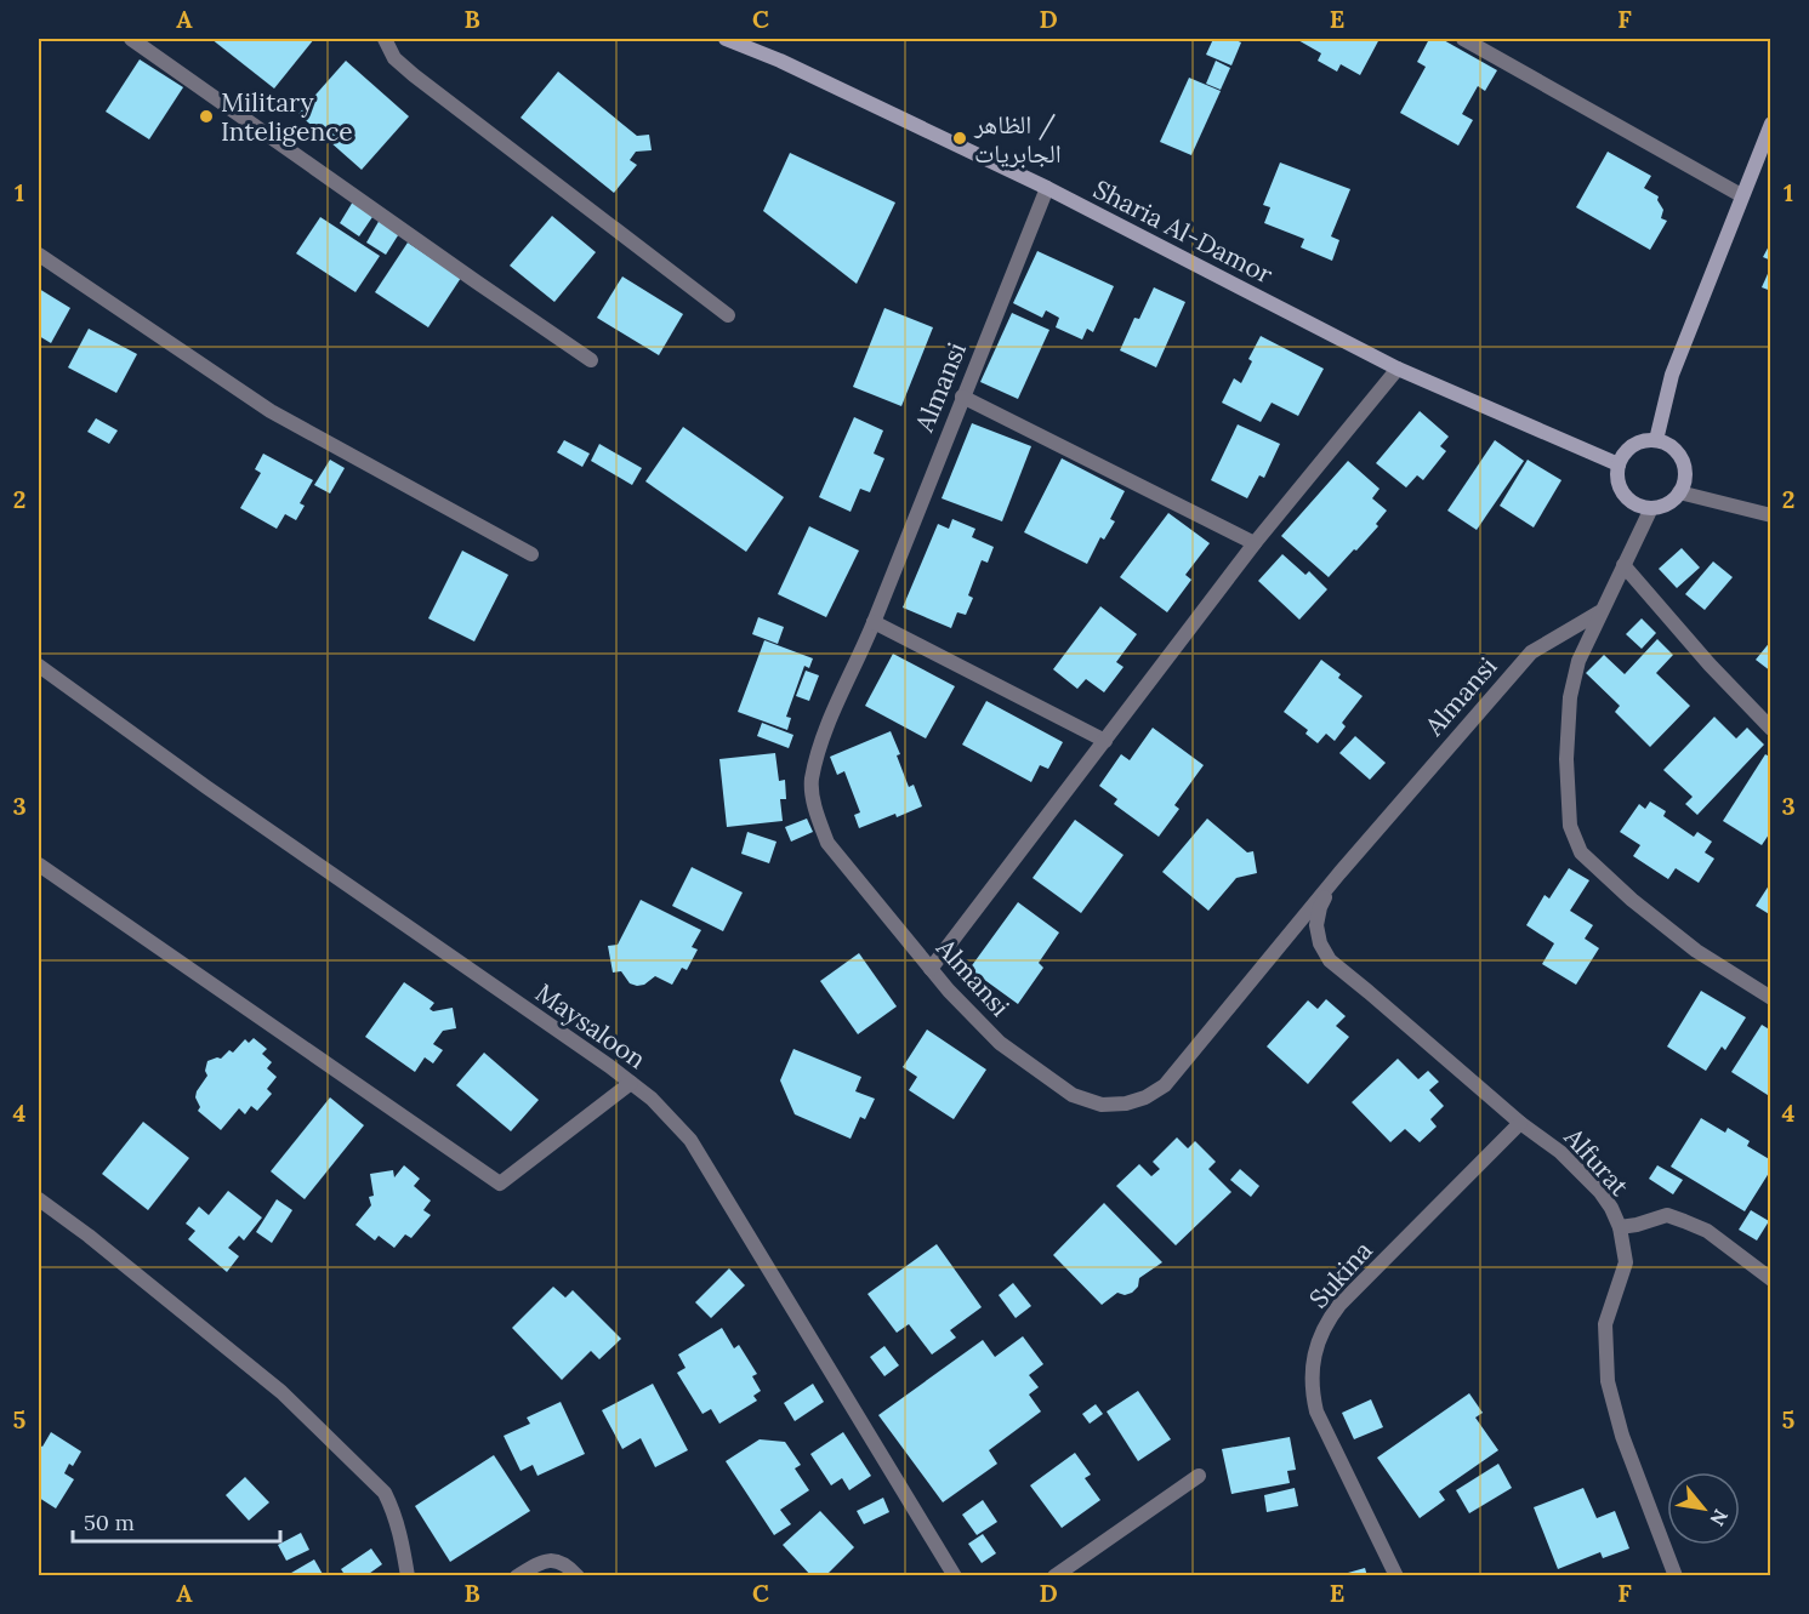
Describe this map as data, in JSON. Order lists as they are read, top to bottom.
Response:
{
  "streets": {
    "street": [
      "Sharia Al-Damor",
      "Almansi",
      "Maysaloon",
      "Alfurat",
      "Sukina"
    ]
  },
  "crossings": [
    ["Sharia Al-Damor", "Almansi"],
    ["Almansi", "Alfurat"],
    ["Alfurat", "Sukina"]
  ],
  "places": ["Military Inteligence", "الظاهر / الجابريات"],
  "scale_bar": "50 m",
  "north": "bottom right",
  "grid": {
    "columns": [
      "A",
      "B",
      "C",
      "D",
      "E",
      "F"
    ],
    "rows": [
      "1",
      "2",
      "3",
      "4",
      "5"
    ]
  }
}
